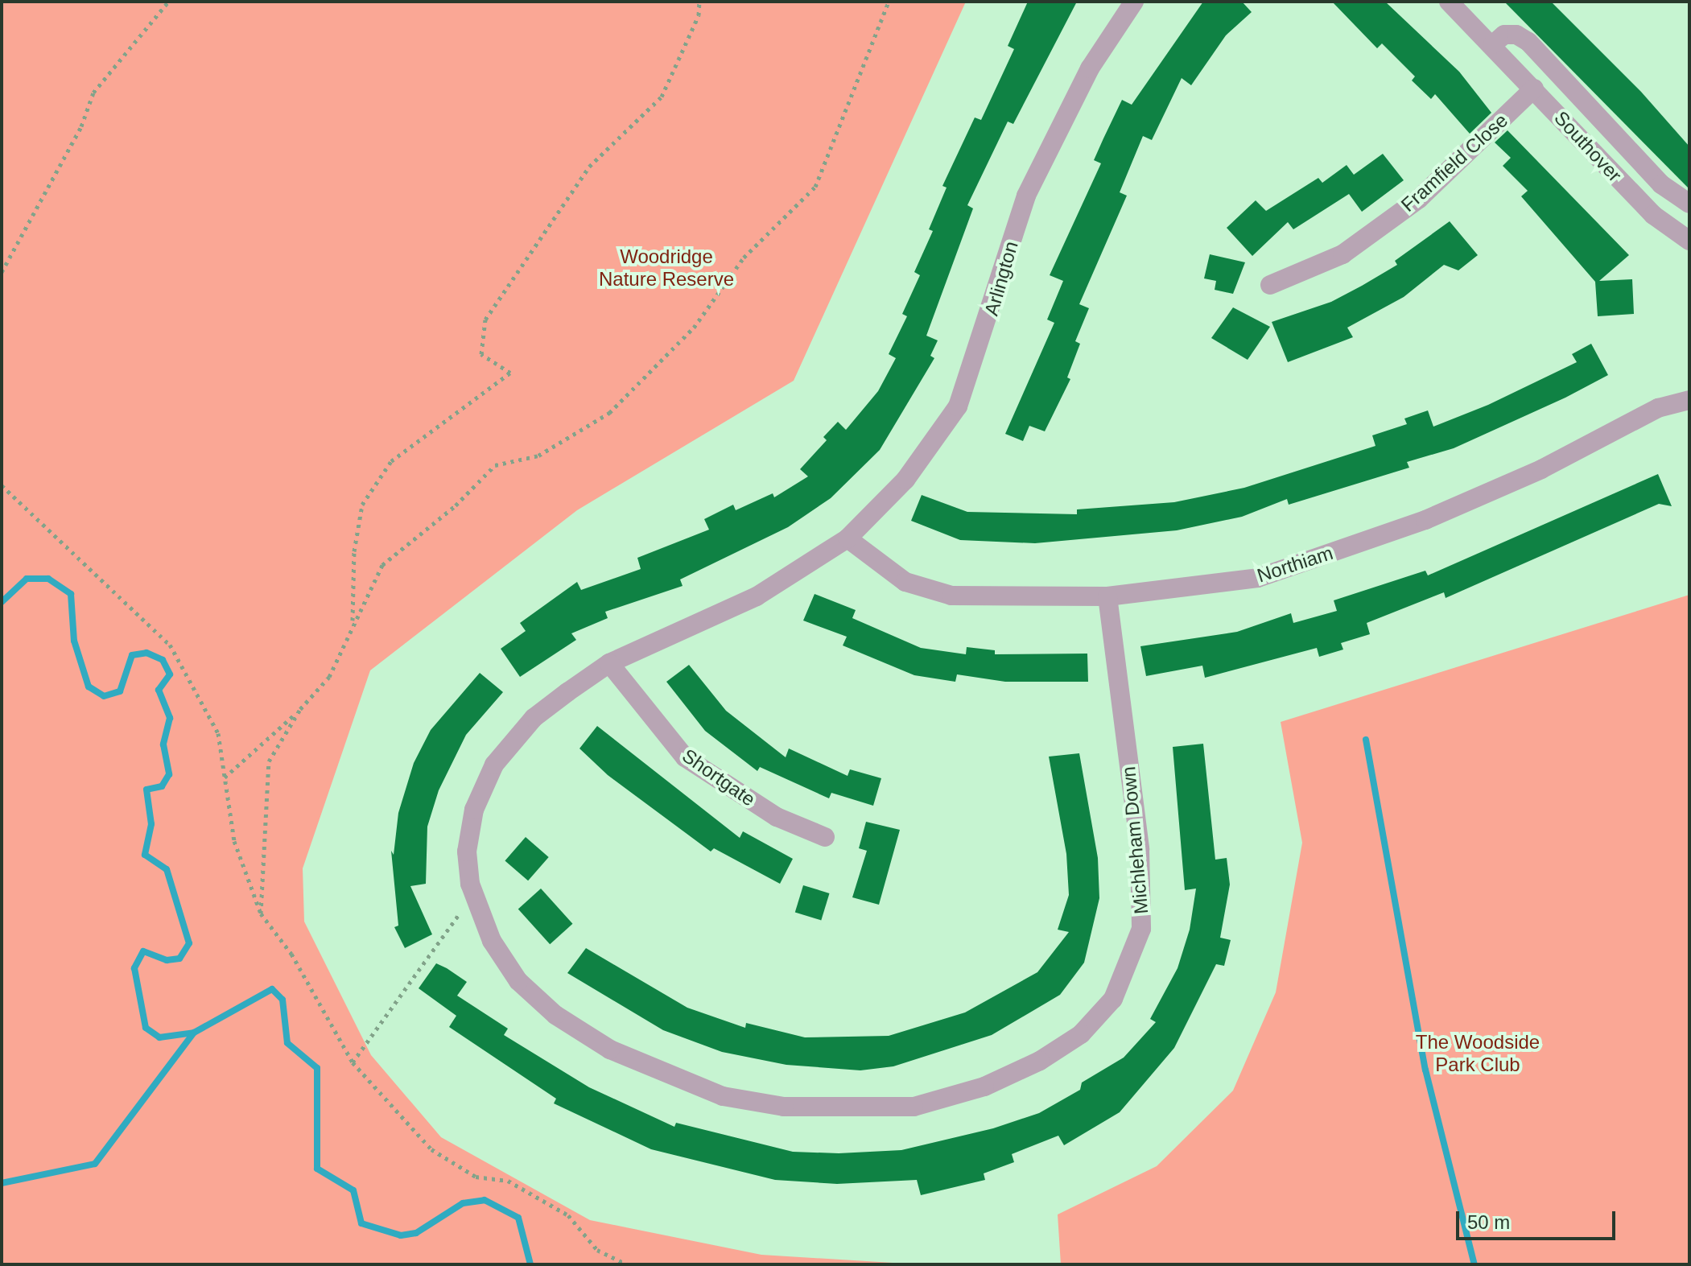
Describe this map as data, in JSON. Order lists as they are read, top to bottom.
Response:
{
  "streets": {
    "street": [
      "Southover",
      "Framfield Close",
      "Arlington",
      "Northiam",
      "Shortgate",
      "Michleham Down"
    ]
  },
  "crossings": [
    ["Southover", "Framfield Close"],
    ["Arlington", "Northiam"],
    ["Arlington", "Michleham Down"],
    ["Northiam", "Michleham Down"],
    ["Shortgate", "Michleham Down"]
  ],
  "parks": ["Woodridge Nature Reserve", "The Woodside Park Club"],
  "scale_bar": "50 m"
}
